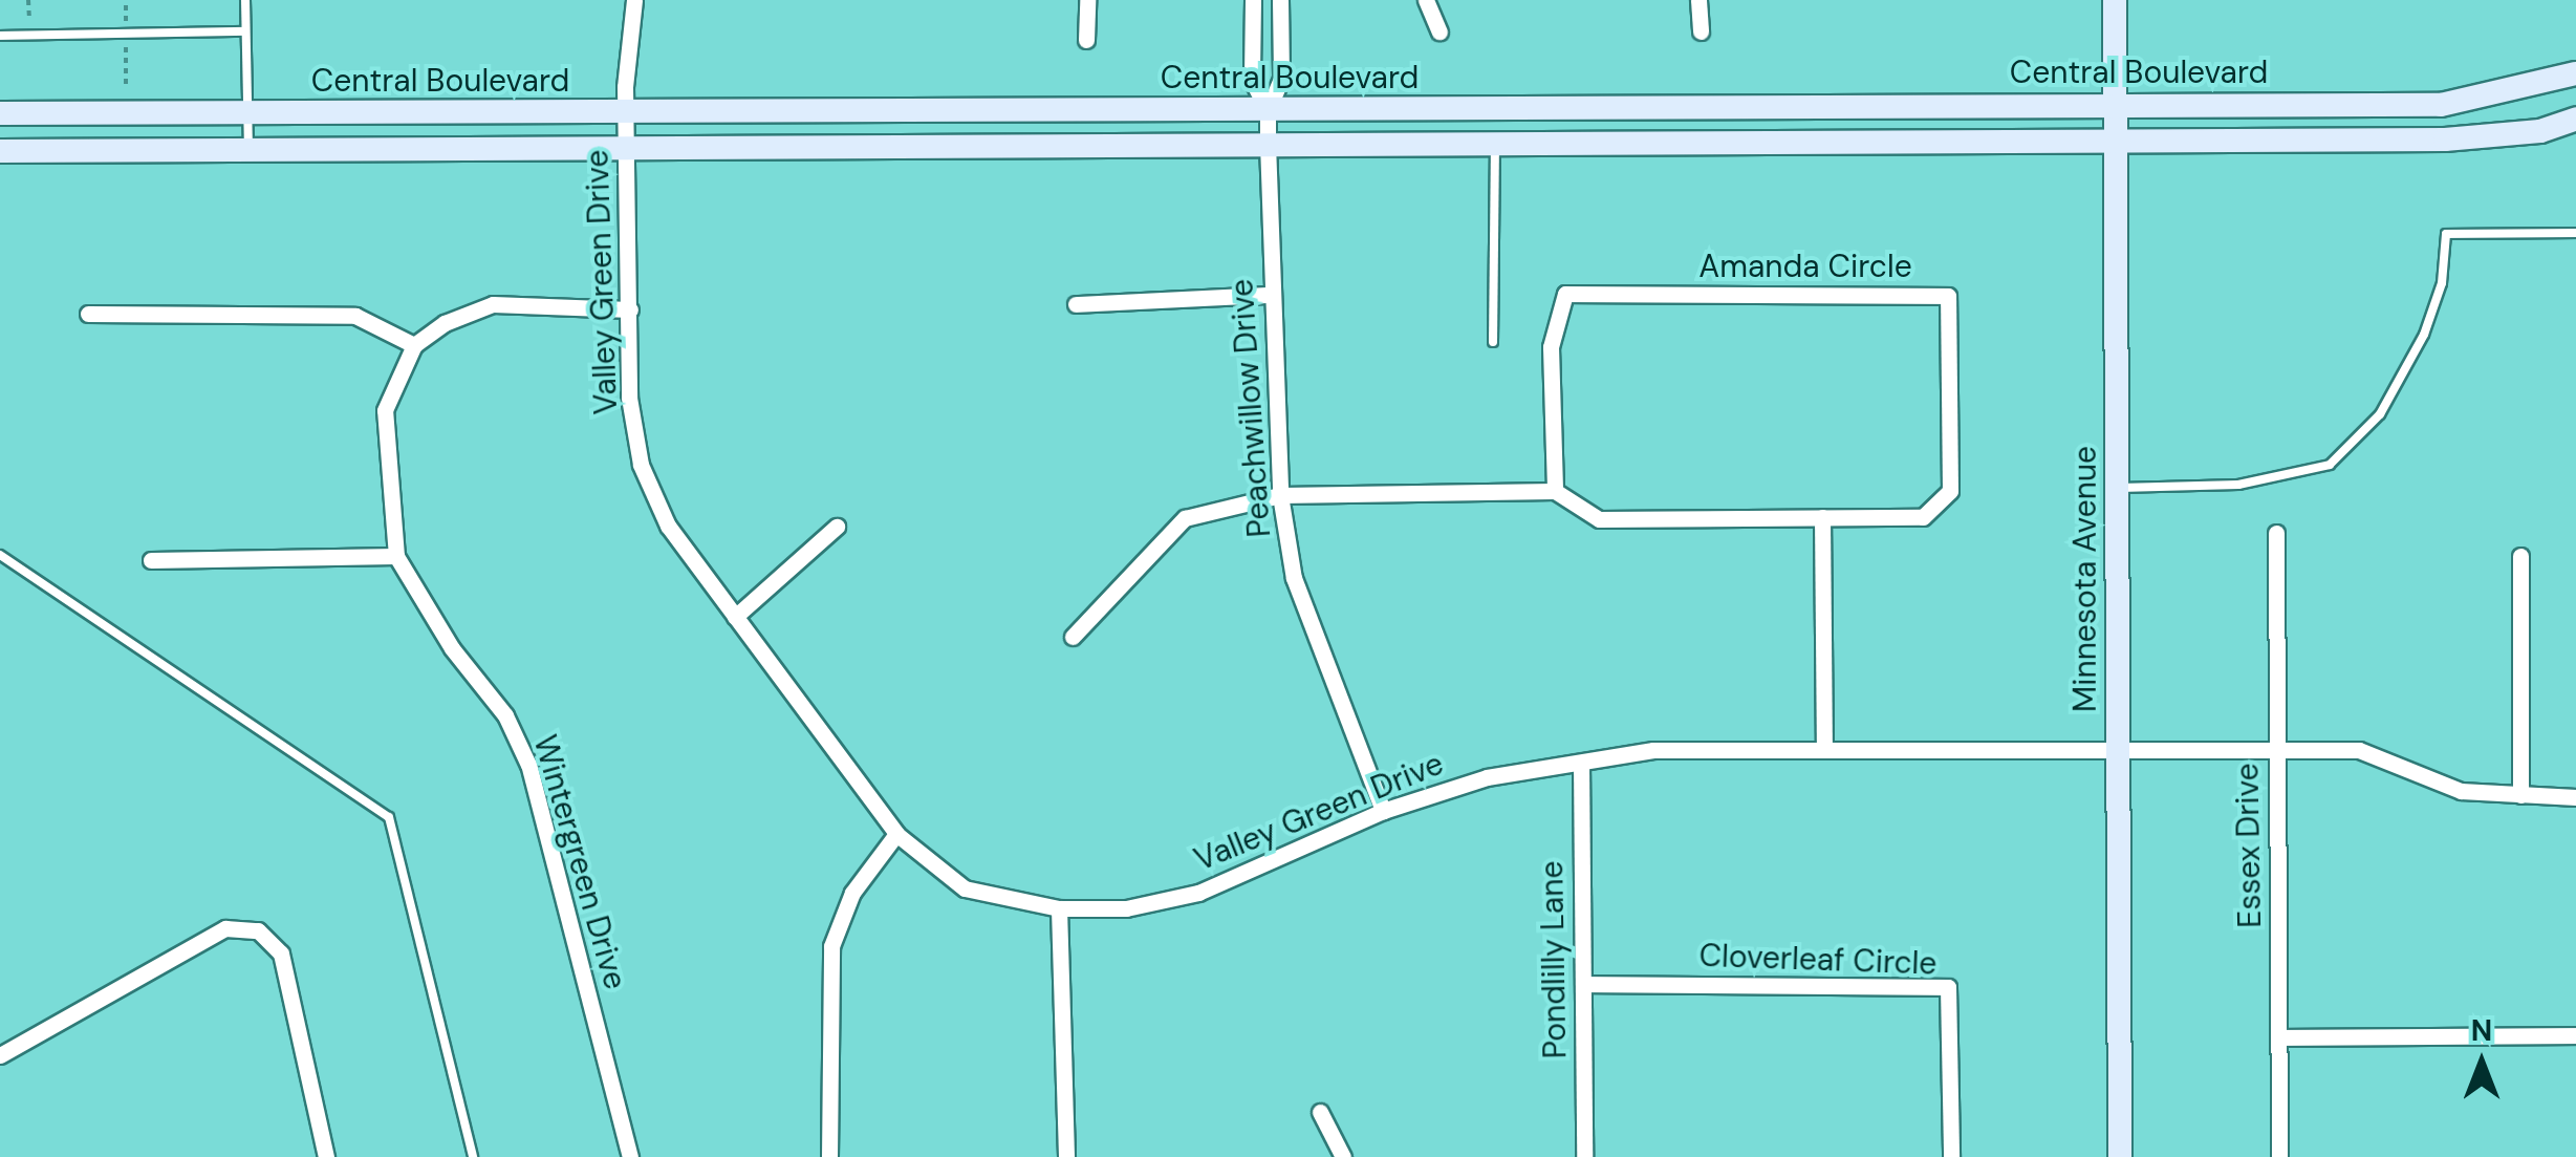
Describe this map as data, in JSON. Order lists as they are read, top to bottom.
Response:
{
  "streets": {
    "street": [
      "Central Boulevard",
      "Amanda Circle",
      "Valley Green Drive",
      "Peachwillow Drive",
      "Minnesota Avenue",
      "Essex Drive",
      "Wintergreen Drive",
      "Pondlilly Lane",
      "Cloverleaf Circle"
    ]
  },
  "crossings": [
    ["Central Boulevard", "Valley Green Drive"],
    ["Central Boulevard", "Peachwillow Drive"],
    ["Central Boulevard", "Minnesota Avenue"],
    ["Valley Green Drive", "Peachwillow Drive"],
    ["Valley Green Drive", "Minnesota Avenue"],
    ["Valley Green Drive", "Essex Drive"],
    ["Valley Green Drive", "Pondlilly Lane"],
    ["Pondlilly Lane", "Cloverleaf Circle"]
  ],
  "north": "top"
}
